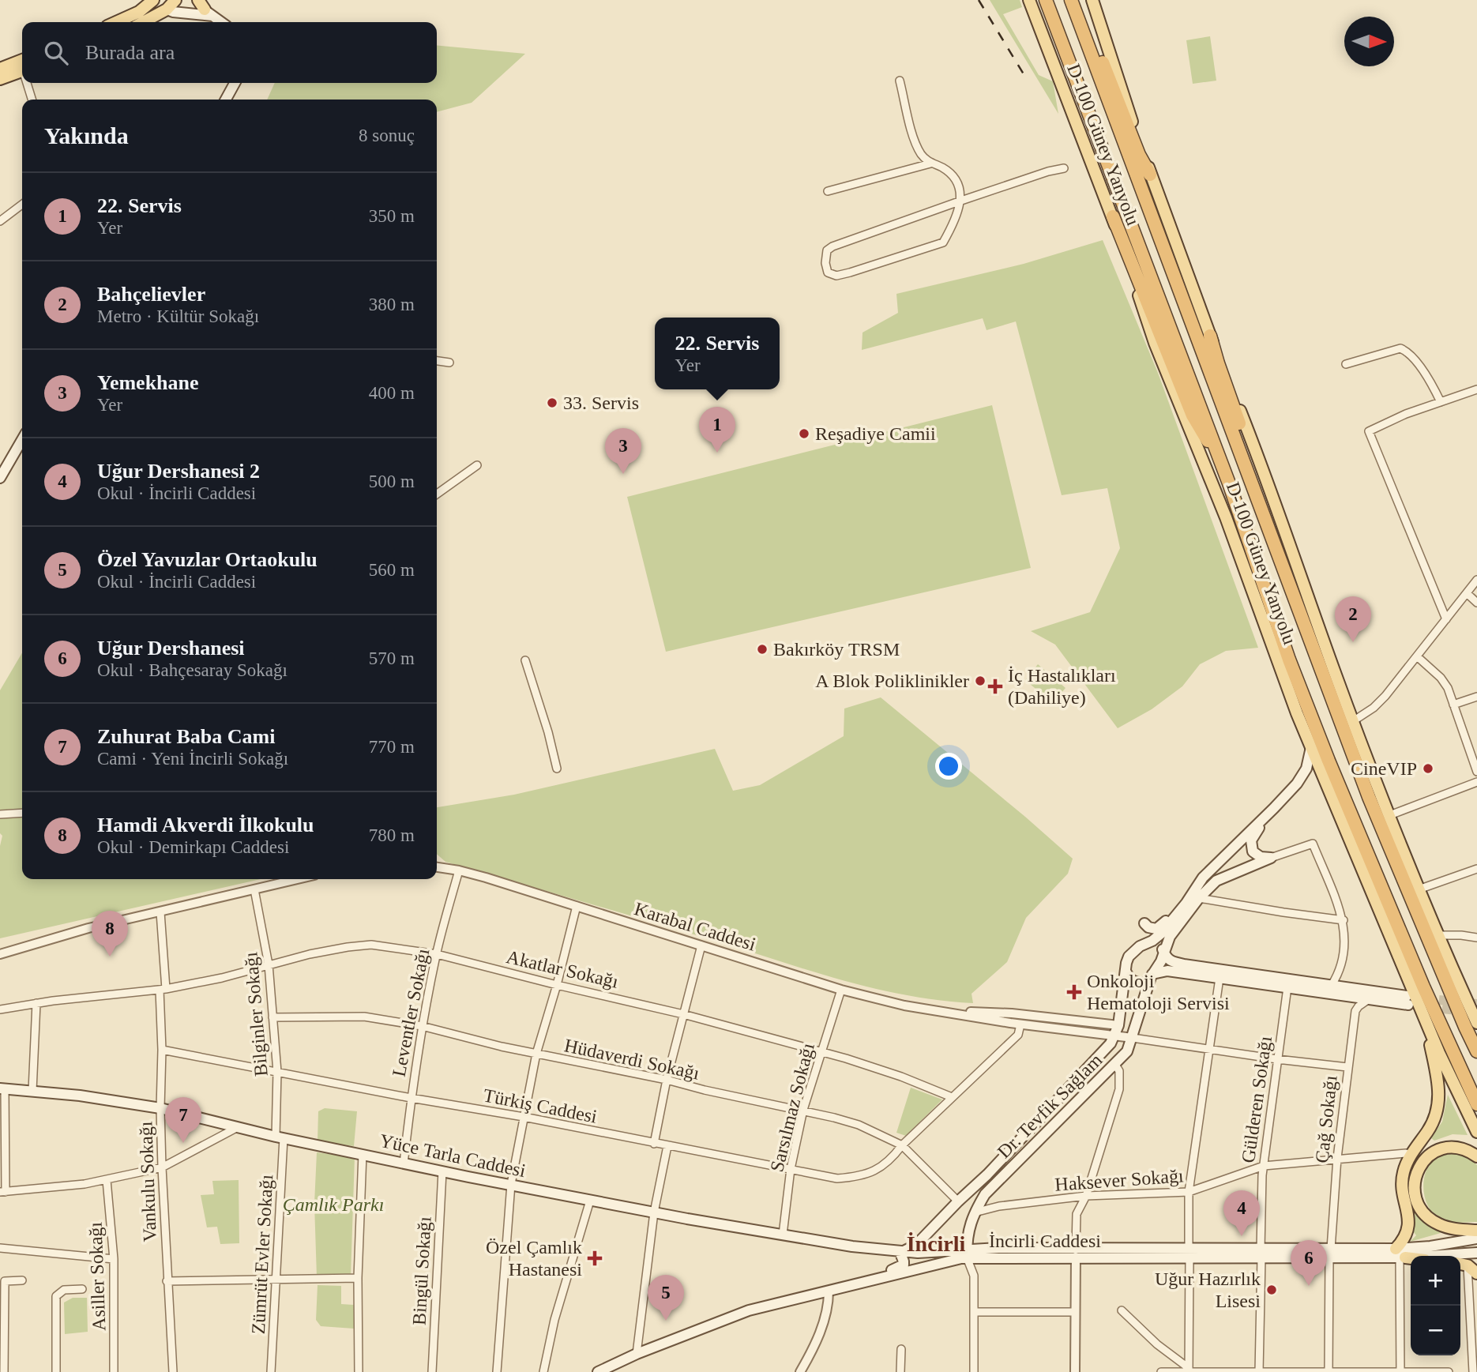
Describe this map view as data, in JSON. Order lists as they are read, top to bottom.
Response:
{
  "streets": {
    "main road": [
      "D-100 Güney Yanyolu",
      "Dr. Tevfik Sağlam",
      "Yüce Tarla Caddesi",
      "İncirli Caddesi"
    ],
    "street": [
      "Karabal Caddesi",
      "Akatlar Sokağı",
      "Leventler Sokağı",
      "Bilginler Sokağı",
      "Hüdaverdi Sokağı",
      "Gülderen Sokağı",
      "Türkiş Caddesi",
      "Sarsılmaz Sokağı",
      "Çağ Sokağı",
      "Haksever Sokağı",
      "Vankulu Sokağı",
      "Zümrüt Evler Sokağı",
      "Bingül Sokağı",
      "Asiller Sokağı"
    ]
  },
  "crossings": [
    ["Karabal Caddesi", "Leventler Sokağı"],
    ["Karabal Caddesi", "Türkiş Caddesi"],
    ["Karabal Caddesi", "Dr. Tevfik Sağlam"],
    ["Karabal Caddesi", "Sarsılmaz Sokağı"],
    ["Akatlar Sokağı", "Leventler Sokağı"],
    ["Akatlar Sokağı", "Bilginler Sokağı"],
    ["Akatlar Sokağı", "Türkiş Caddesi"],
    ["Akatlar Sokağı", "Sarsılmaz Sokağı"],
    ["Akatlar Sokağı", "Vankulu Sokağı"],
    ["Leventler Sokağı", "Hüdaverdi Sokağı"],
    ["Leventler Sokağı", "Türkiş Caddesi"],
    ["Leventler Sokağı", "Yüce Tarla Caddesi"],
    ["Bilginler Sokağı", "Hüdaverdi Sokağı"],
    ["Bilginler Sokağı", "Türkiş Caddesi"],
    ["Bilginler Sokağı", "Yüce Tarla Caddesi"],
    ["Bilginler Sokağı", "Zümrüt Evler Sokağı"],
    ["Hüdaverdi Sokağı", "Türkiş Caddesi"],
    ["Hüdaverdi Sokağı", "Sarsılmaz Sokağı"],
    ["Gülderen Sokağı", "Haksever Sokağı"],
    ["Gülderen Sokağı", "İncirli Caddesi"],
    ["Türkiş Caddesi", "Sarsılmaz Sokağı"],
    ["Türkiş Caddesi", "Vankulu Sokağı"],
    ["Dr. Tevfik Sağlam", "Haksever Sokağı"],
    ["Dr. Tevfik Sağlam", "İncirli Caddesi"],
    ["Sarsılmaz Sokağı", "Yüce Tarla Caddesi"],
    ["Çağ Sokağı", "Haksever Sokağı"],
    ["Çağ Sokağı", "İncirli Caddesi"],
    ["Yüce Tarla Caddesi", "Vankulu Sokağı"],
    ["Yüce Tarla Caddesi", "İncirli Caddesi"],
    ["Yüce Tarla Caddesi", "Zümrüt Evler Sokağı"],
    ["Yüce Tarla Caddesi", "Bingül Sokağı"]
  ],
  "districts": ["İncirli"],
  "parks": ["Çamlık Parkı"],
  "places": {
    "other": [
      "33. Servis",
      "Reşadiye Camii",
      "Bakırköy TRSM",
      "A Blok Poliklinikler",
      "CineVIP",
      "Uğur Hazırlık Lisesi"
    ],
    "health": ["İç Hastalıkları (Dahiliye)", "Onkoloji Hematoloji Servisi", "Özel Çamlık Hastanesi"]
  },
  "north": "right",
  "page": {
    "search": "Burada ara",
    "heading": ["Yakında", "8 sonuç"],
    "list": [
      {
        "mark": "1",
        "name": "22. Servis",
        "note": "Yer",
        "value": "350 m"
      },
      {
        "mark": "2",
        "name": "Bahçelievler",
        "note": "Metro · Kültür Sokağı",
        "value": "380 m"
      },
      {
        "mark": "3",
        "name": "Yemekhane",
        "note": "Yer",
        "value": "400 m"
      },
      {
        "mark": "4",
        "name": "Uğur Dershanesi 2",
        "note": "Okul · İncirli Caddesi",
        "value": "500 m"
      },
      {
        "mark": "5",
        "name": "Özel Yavuzlar Ortaokulu",
        "note": "Okul · İncirli Caddesi",
        "value": "560 m"
      },
      {
        "mark": "6",
        "name": "Uğur Dershanesi",
        "note": "Okul · Bahçesaray Sokağı",
        "value": "570 m"
      },
      {
        "mark": "7",
        "name": "Zuhurat Baba Cami",
        "note": "Cami · Yeni İncirli Sokağı",
        "value": "770 m"
      },
      {
        "mark": "8",
        "name": "Hamdi Akverdi İlkokulu",
        "note": "Okul · Demirkapı Caddesi",
        "value": "780 m"
      }
    ],
    "popup": ["22. Servis", "Yer"],
    "pins": [
      "1",
      "3",
      "2",
      "8",
      "7",
      "4",
      "6",
      "5"
    ],
    "map_buttons": ["+", "−"]
  }
}
